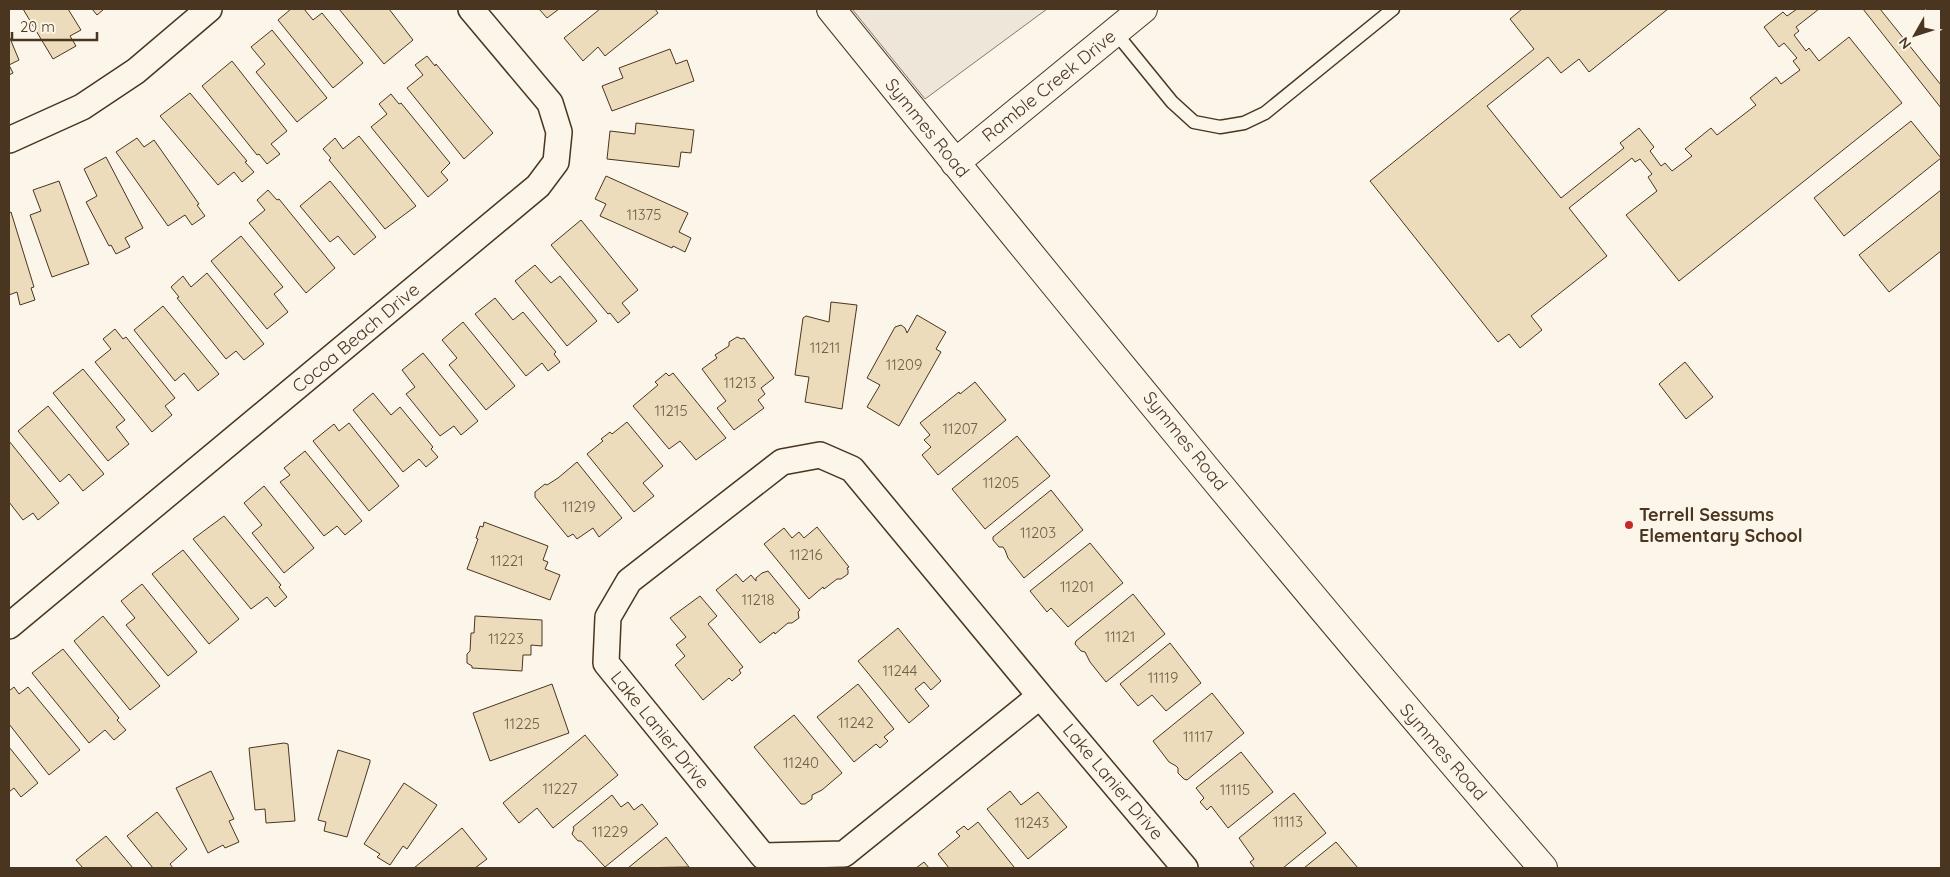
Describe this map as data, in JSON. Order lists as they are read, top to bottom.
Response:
{
  "streets": {
    "street": [
      "Ramble Creek Drive",
      "Symmes Road",
      "Cocoa Beach Drive",
      "Lake Lanier Drive"
    ]
  },
  "crossings": [
    ["Ramble Creek Drive", "Symmes Road"]
  ],
  "places": ["Terrell Sessums Elementary School"],
  "house_numbers": [
    "11375",
    "11211",
    "11209",
    "11213",
    "11215",
    "11207",
    "11205",
    "11219",
    "11203",
    "11216",
    "11221",
    "11201",
    "11218",
    "11121",
    "11223",
    "11244",
    "11119",
    "11242",
    "11225",
    "11117",
    "11240",
    "11227",
    "11115",
    "11113",
    "11243",
    "11229"
  ],
  "scale_bar": "20 m",
  "north": "bottom left"
}
